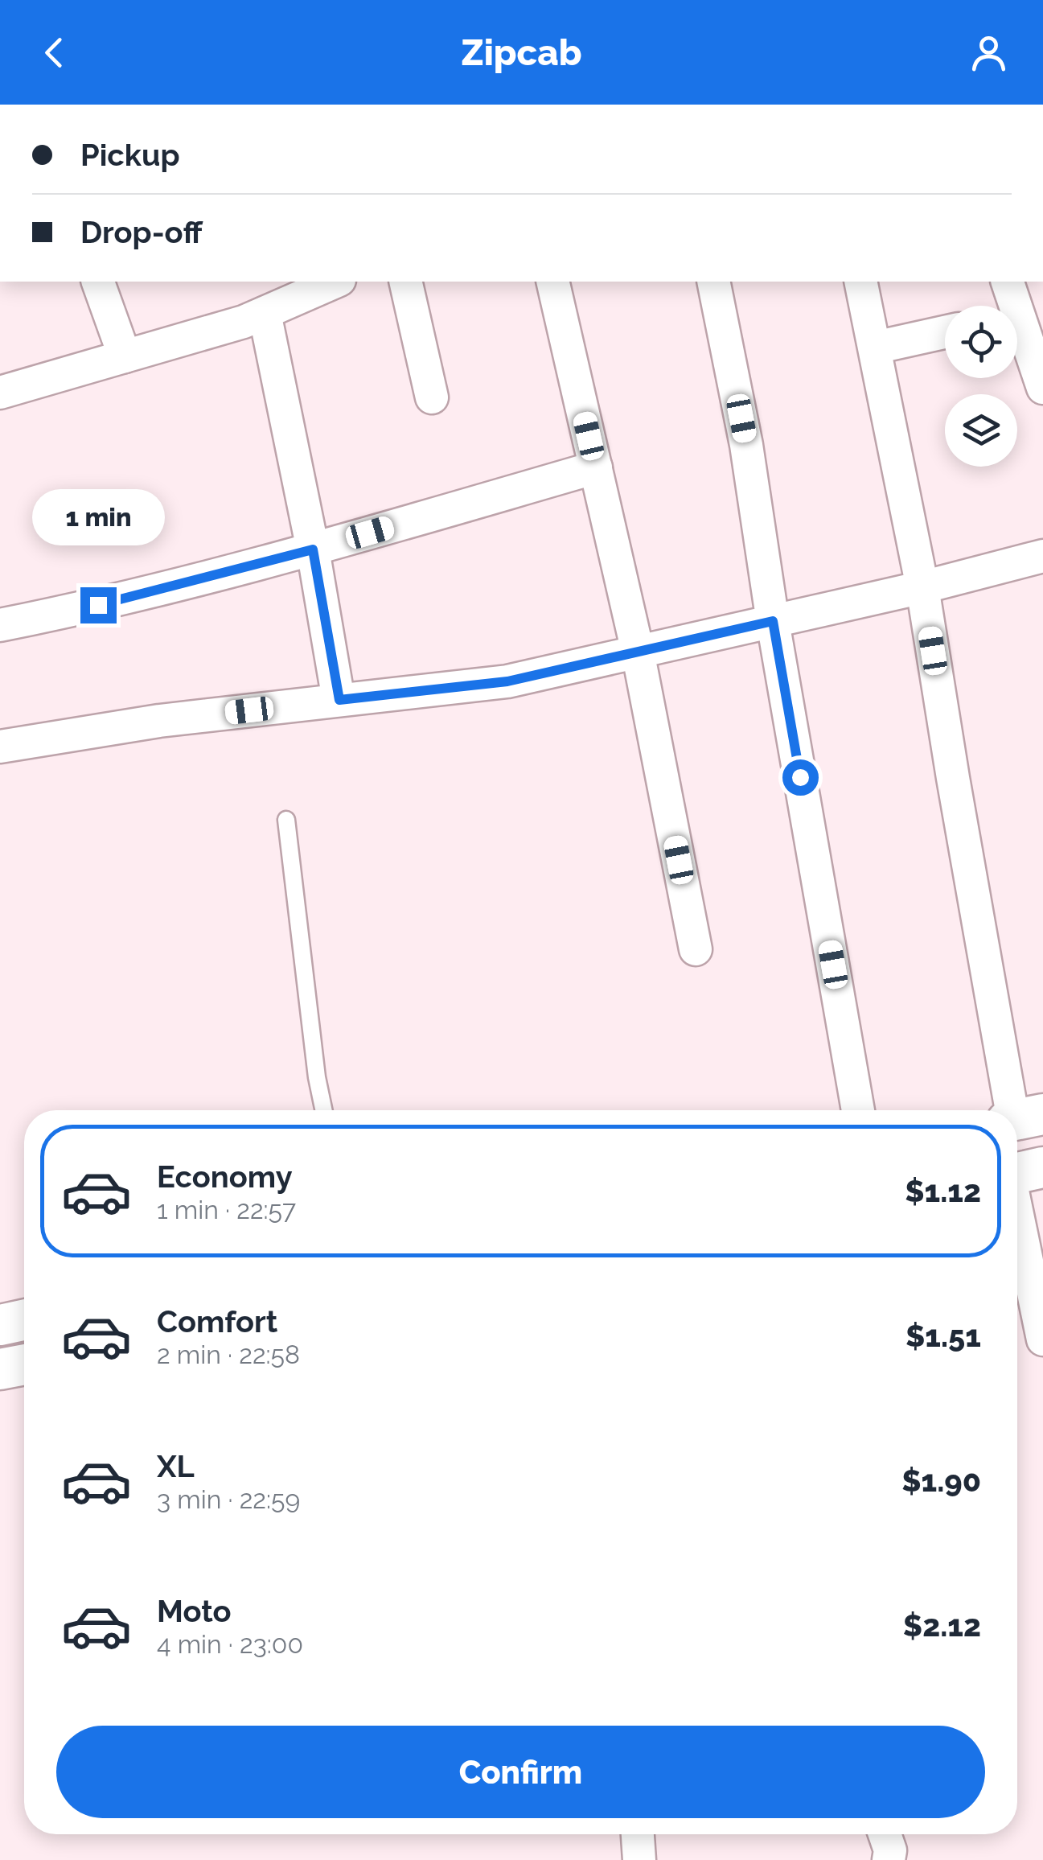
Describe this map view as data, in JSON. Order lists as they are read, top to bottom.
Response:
{
  "page": {
    "header": "Zipcab",
    "banner": ["Pickup", "Drop-off"],
    "bubble": "1 min",
    "list": [
      {
        "name": "Economy",
        "note": "1 min · 22:57",
        "value": "$1.12"
      },
      {
        "name": "Comfort",
        "note": "2 min · 22:58",
        "value": "$1.51"
      },
      {
        "name": "XL",
        "note": "3 min · 22:59",
        "value": "$1.90"
      },
      {
        "name": "Moto",
        "note": "4 min · 23:00",
        "value": "$2.12"
      }
    ],
    "buttons": "Confirm"
  }
}
